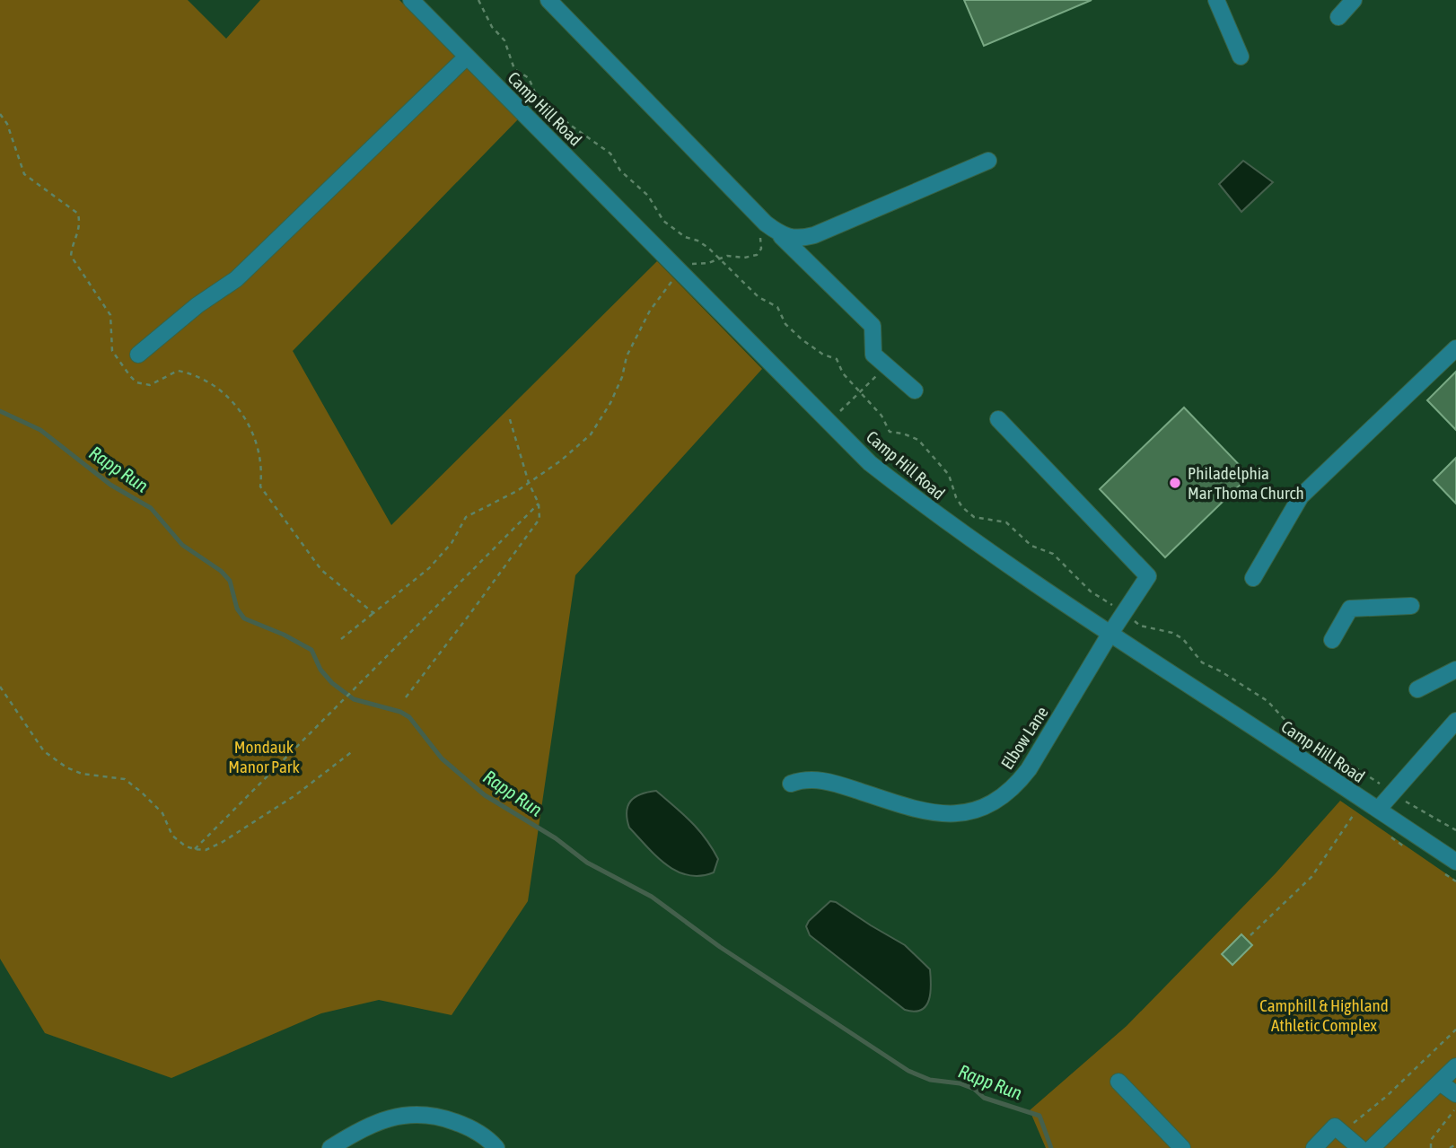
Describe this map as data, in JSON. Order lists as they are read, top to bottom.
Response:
{
  "streets": {
    "street": ["Camp Hill Road", "Elbow Lane"]
  },
  "crossings": [
    ["Camp Hill Road", "Elbow Lane"]
  ],
  "water": ["Rapp Run"],
  "parks": ["Mondauk Manor Park", "Camphill & Highland Athletic Complex"],
  "places": ["Philadelphia Mar Thoma Church"]
}
